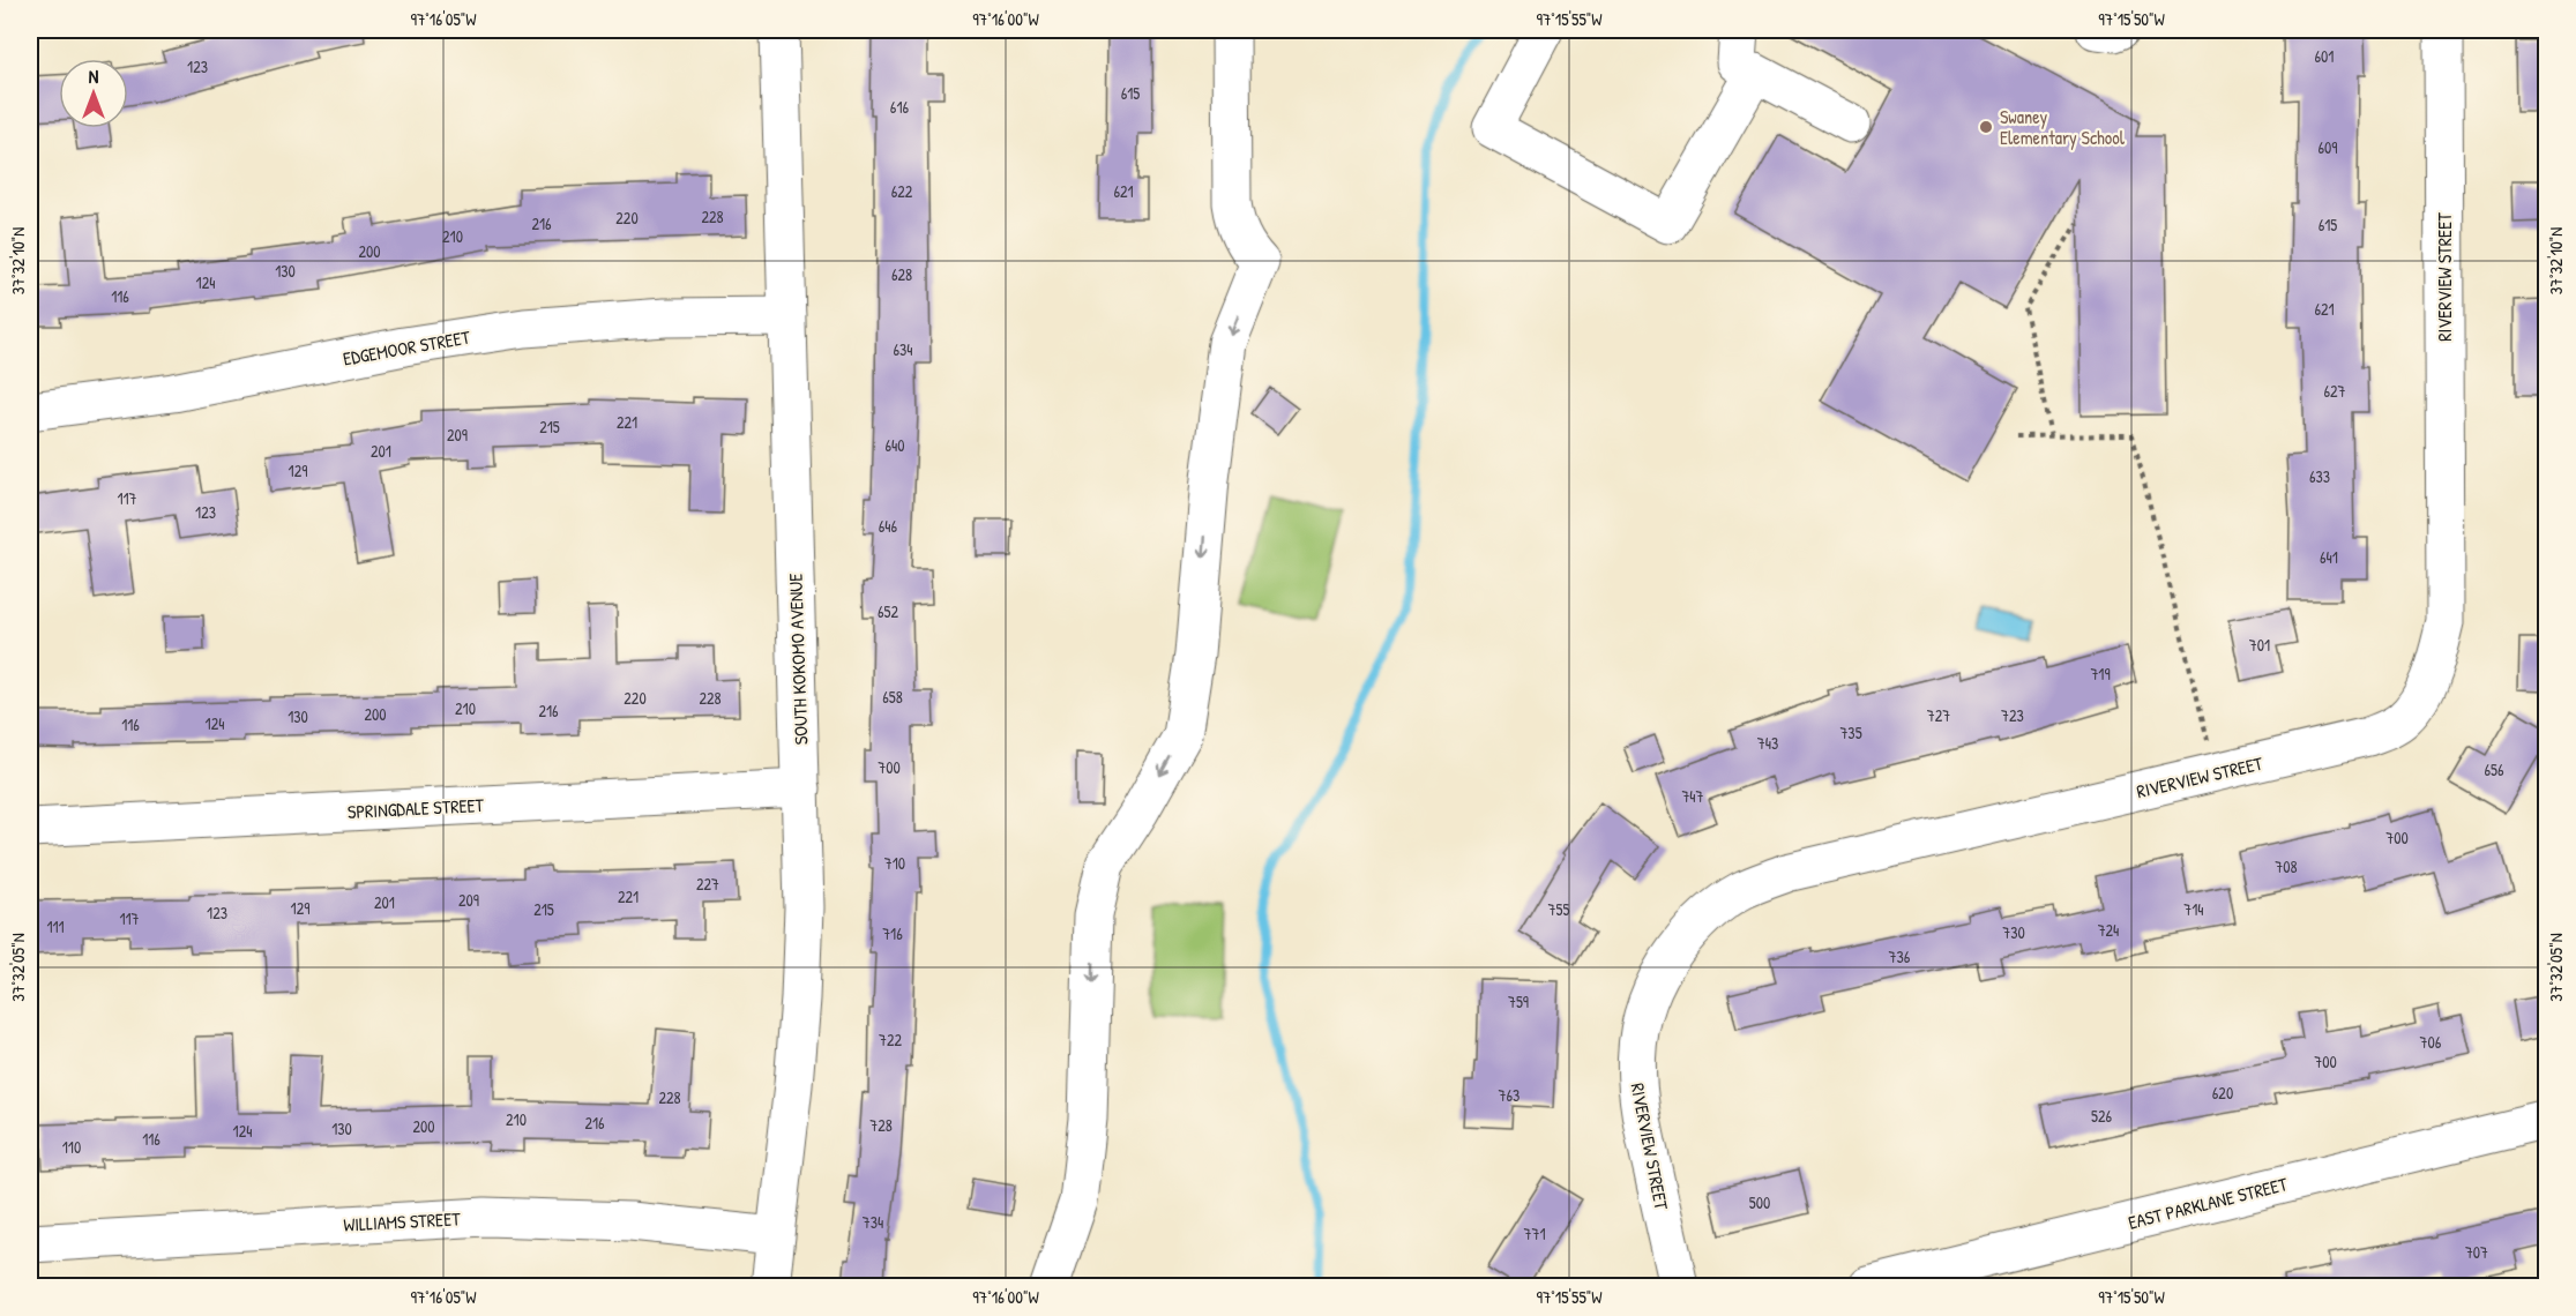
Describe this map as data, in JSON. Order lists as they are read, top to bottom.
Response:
{
  "streets": {
    "street": [
      "RIVERVIEW STREET",
      "EDGEMOOR STREET",
      "SOUTH KOKOMO AVENUE",
      "SPRINGDALE STREET",
      "EAST PARKLANE STREET",
      "WILLIAMS STREET"
    ]
  },
  "crossings": [
    ["EDGEMOOR STREET", "SOUTH KOKOMO AVENUE"],
    ["SOUTH KOKOMO AVENUE", "SPRINGDALE STREET"],
    ["SOUTH KOKOMO AVENUE", "WILLIAMS STREET"]
  ],
  "places": ["Swaney Elementary School"],
  "house_numbers": [
    "601",
    "123",
    "615",
    "616",
    "609",
    "622",
    "621",
    "228",
    "220",
    "216",
    "615",
    "210",
    "200",
    "130",
    "628",
    "124",
    "116",
    "621",
    "634",
    "627",
    "221",
    "215",
    "209",
    "640",
    "201",
    "129",
    "633",
    "117",
    "123",
    "646",
    "641",
    "652",
    "701",
    "719",
    "658",
    "220",
    "228",
    "210",
    "216",
    "200",
    "727",
    "723",
    "130",
    "124",
    "116",
    "735",
    "743",
    "700",
    "656",
    "747",
    "700",
    "710",
    "708",
    "227",
    "221",
    "209",
    "201",
    "129",
    "215",
    "755",
    "714",
    "123",
    "117",
    "111",
    "724",
    "730",
    "716",
    "736",
    "759",
    "722",
    "706",
    "700",
    "620",
    "763",
    "228",
    "526",
    "210",
    "216",
    "728",
    "200",
    "130",
    "124",
    "116",
    "110",
    "500",
    "734",
    "771",
    "707"
  ],
  "north": "top",
  "coordinates": [
    "97°16'05\"W",
    "97°16'00\"W",
    "97°15'55\"W",
    "97°15'50\"W",
    "37°32'10\"N",
    "37°32'05\"N"
  ]
}
